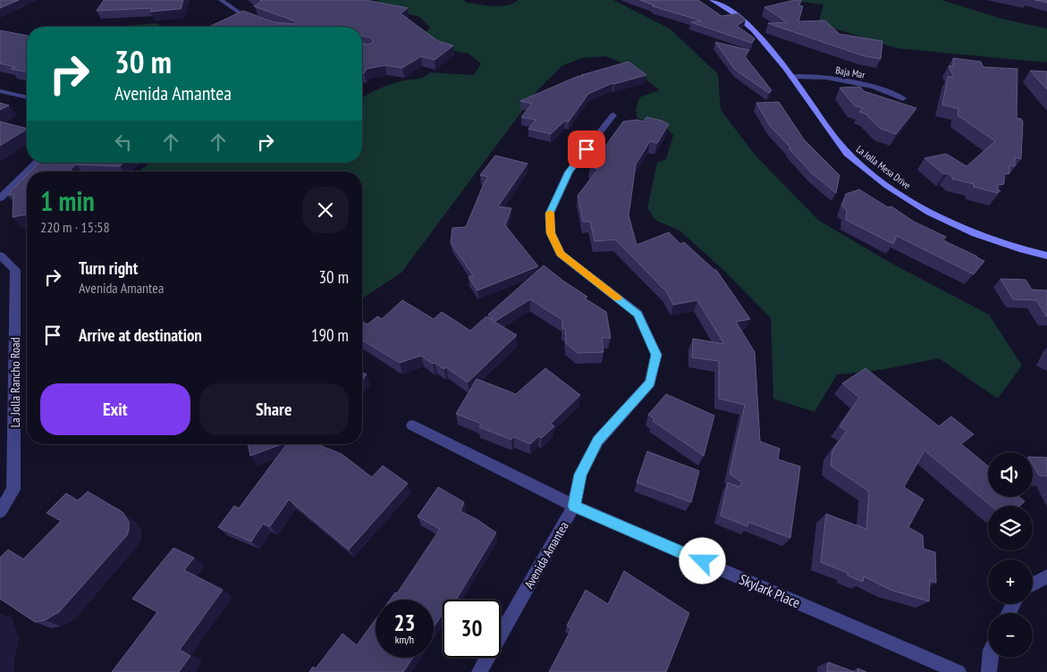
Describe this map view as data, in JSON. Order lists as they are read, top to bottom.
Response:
{
  "streets": {
    "street": [
      "Baja Mar",
      "La Jolla Mesa Drive",
      "La Jolla Rancho Road",
      "Avenida Amantea",
      "Skylark Place"
    ]
  },
  "crossings": [
    ["Baja Mar", "La Jolla Mesa Drive"],
    ["Avenida Amantea", "Skylark Place"]
  ],
  "page": {
    "turn": ["30 m", "Avenida Amantea"],
    "heading": ["1 min", "220 m · 15:58"],
    "list": [
      {
        "name": "Turn right",
        "note": "Avenida Amantea",
        "value": "30 m"
      },
      {
        "name": "Arrive at destination",
        "value": "190 m"
      }
    ],
    "buttons": ["Exit", "Share"],
    "map_buttons": ["+", "−"],
    "speed": "23 km/h",
    "limit": "30"
  }
}
